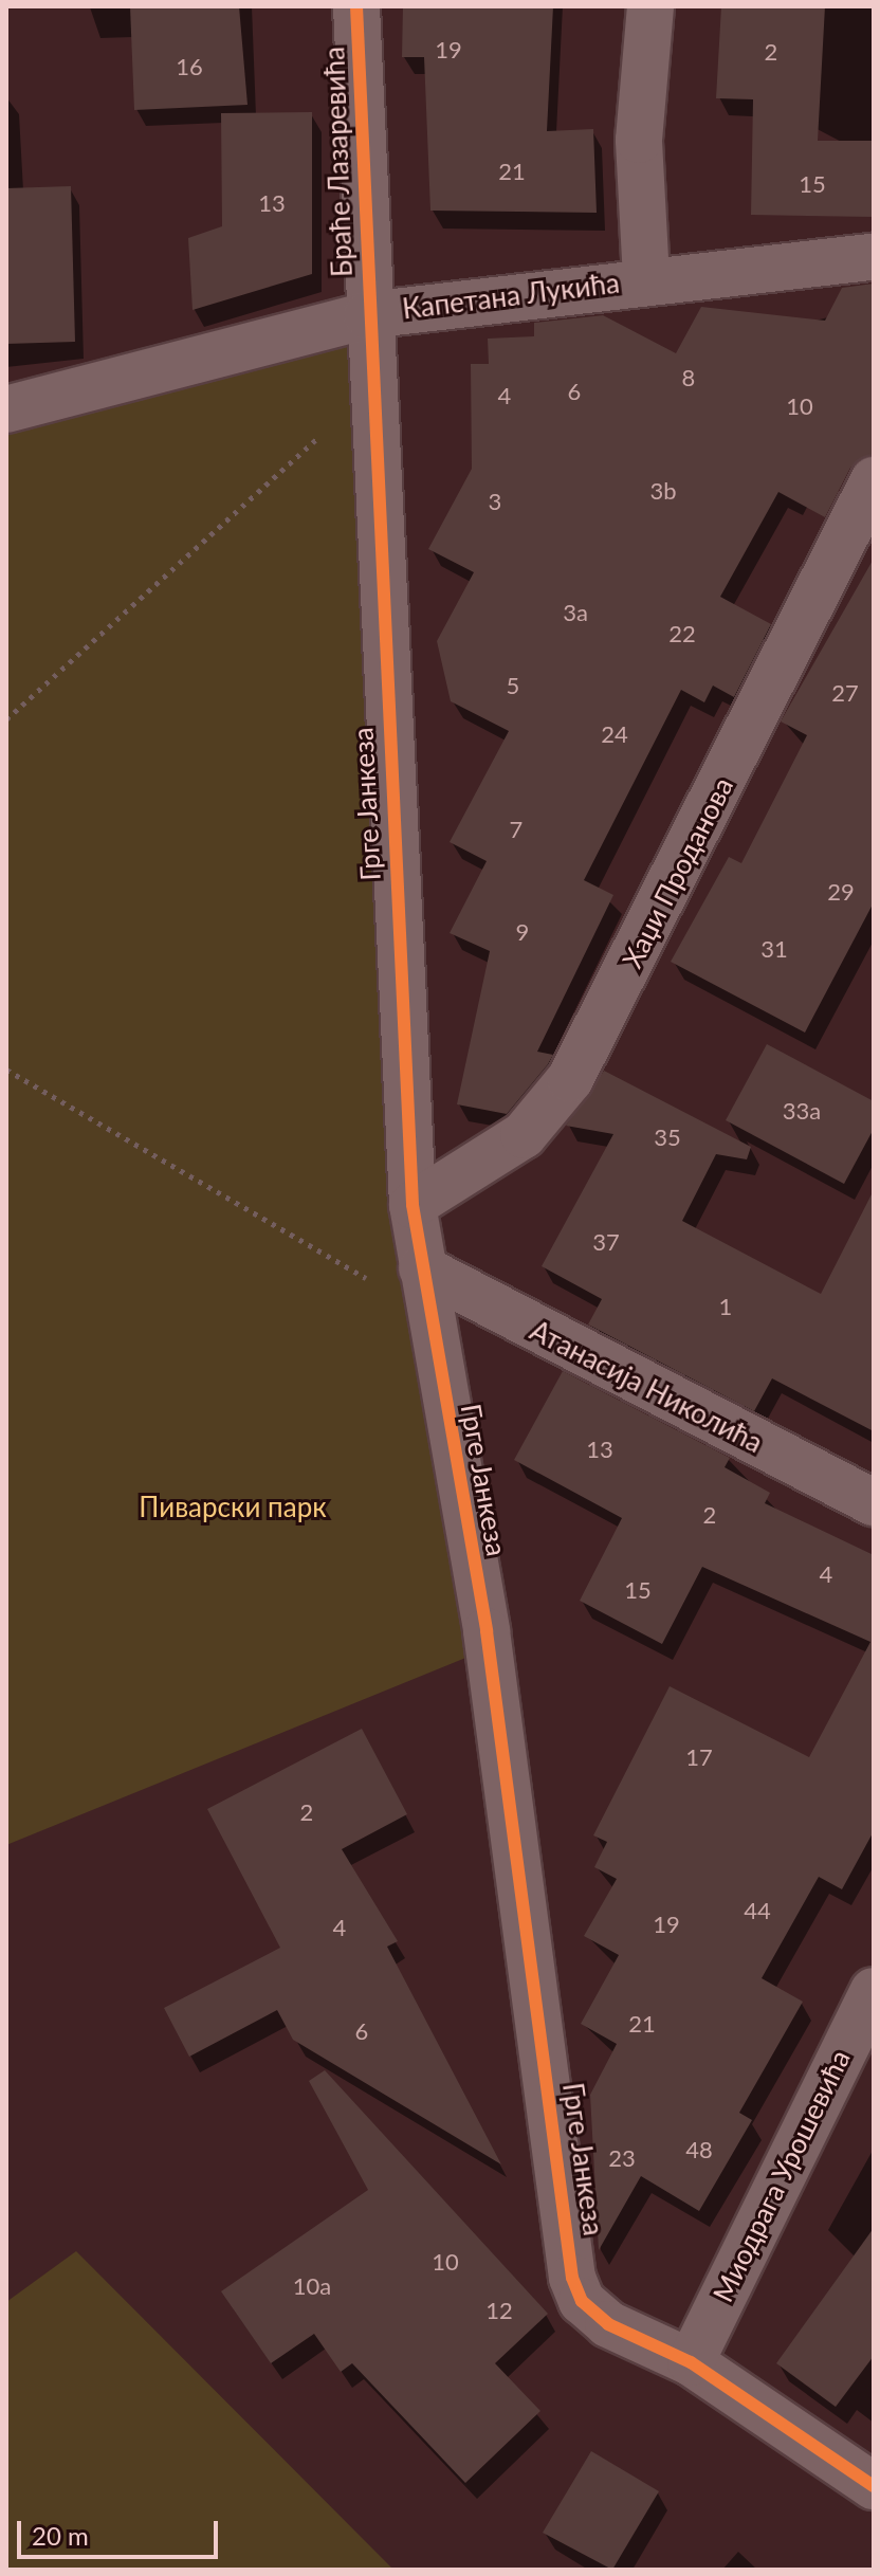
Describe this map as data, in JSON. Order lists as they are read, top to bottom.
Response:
{
  "streets": {
    "street": [
      "Браће Лазаревића",
      "Капетана Лукића",
      "Грге Јанкеза",
      "Хаџи Проданова",
      "Атанасија Николића",
      "Миодрага Урошевића"
    ]
  },
  "crossings": [
    ["Браће Лазаревића", "Капетана Лукића"],
    ["Браће Лазаревића", "Грге Јанкеза"],
    ["Капетана Лукића", "Грге Јанкеза"],
    ["Грге Јанкеза", "Хаџи Проданова"],
    ["Грге Јанкеза", "Атанасија Николића"],
    ["Грге Јанкеза", "Миодрага Урошевића"]
  ],
  "parks": ["Пиварски парк"],
  "house_numbers": [
    "19",
    "2",
    "16",
    "21",
    "15",
    "13",
    "8",
    "6",
    "4",
    "10",
    "3b",
    "3",
    "3a",
    "22",
    "5",
    "27",
    "24",
    "7",
    "29",
    "9",
    "31",
    "33a",
    "35",
    "37",
    "1",
    "13",
    "2",
    "4",
    "15",
    "17",
    "2",
    "44",
    "19",
    "4",
    "21",
    "6",
    "48",
    "23",
    "10",
    "10a",
    "12"
  ],
  "scale_bar": "20 m"
}
